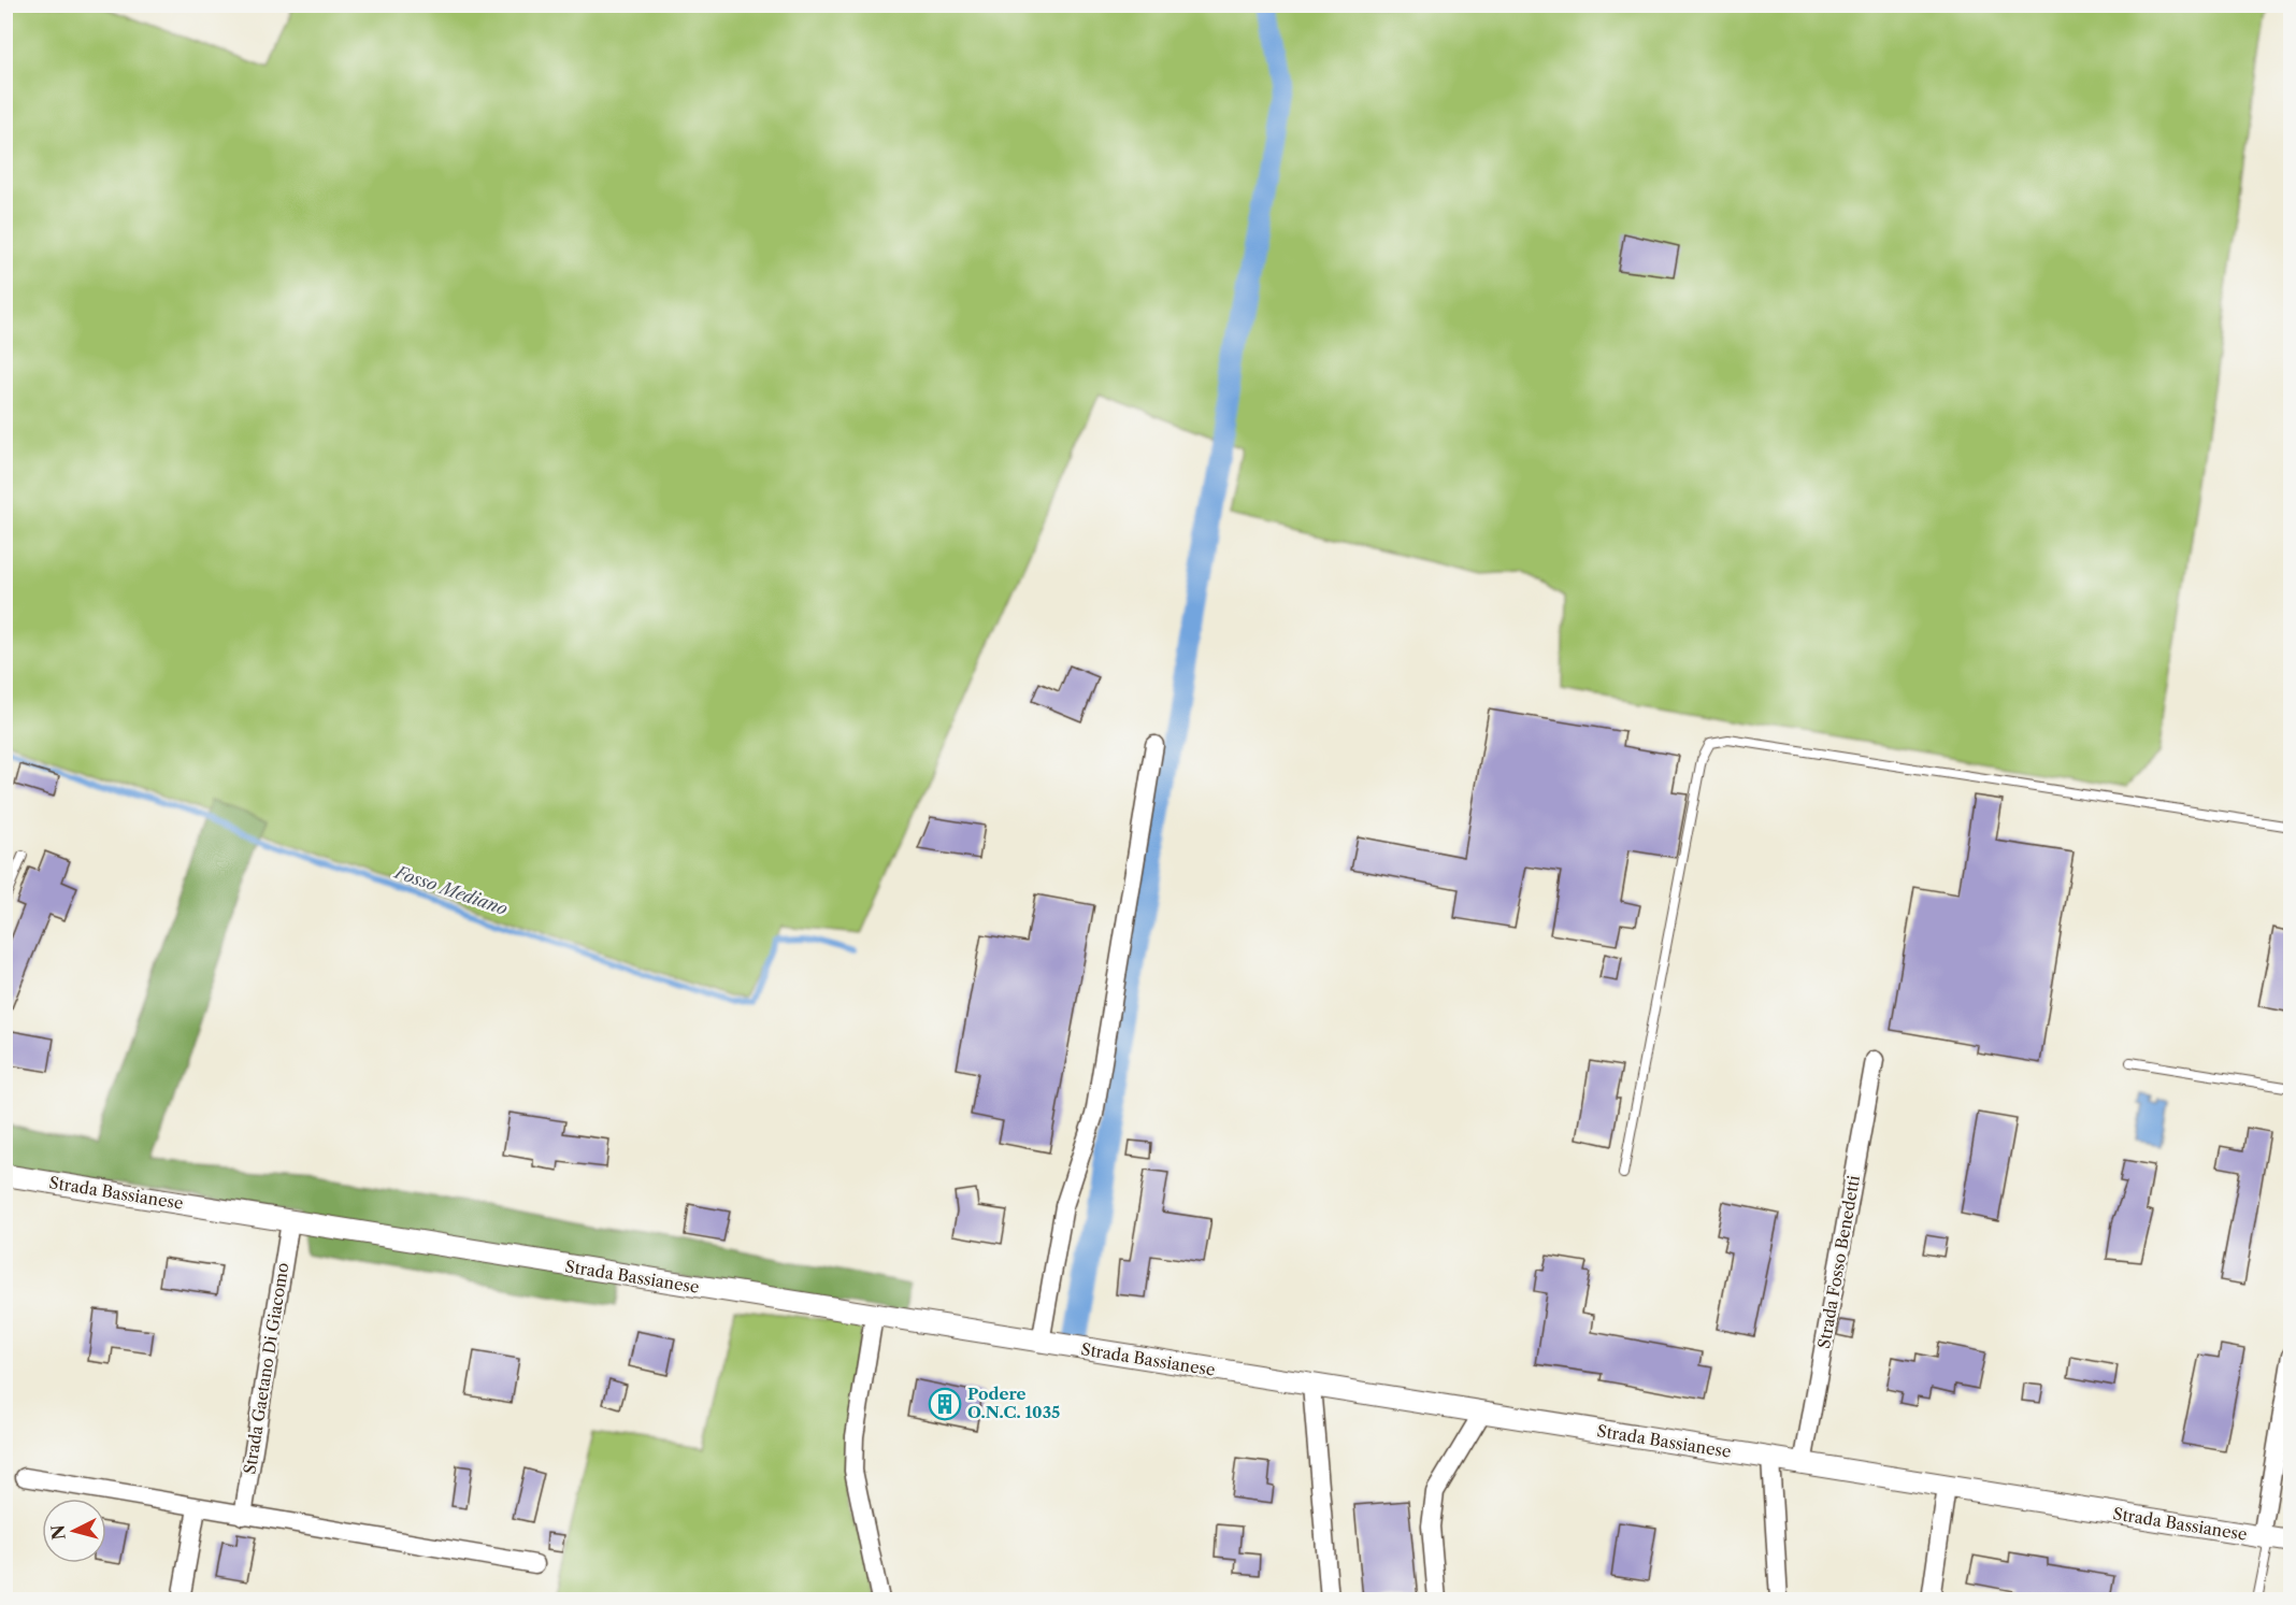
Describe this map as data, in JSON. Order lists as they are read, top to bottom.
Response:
{
  "streets": {
    "street": ["Strada Bassianese", "Strada Fosso Benedetti", "Strada Gaetano Di Giacomo"]
  },
  "crossings": [
    ["Strada Bassianese", "Strada Fosso Benedetti"],
    ["Strada Bassianese", "Strada Gaetano Di Giacomo"]
  ],
  "water": ["Fosso Mediano"],
  "places": {
    "building": ["Podere O.N.C. 1035"]
  },
  "north": "left"
}
